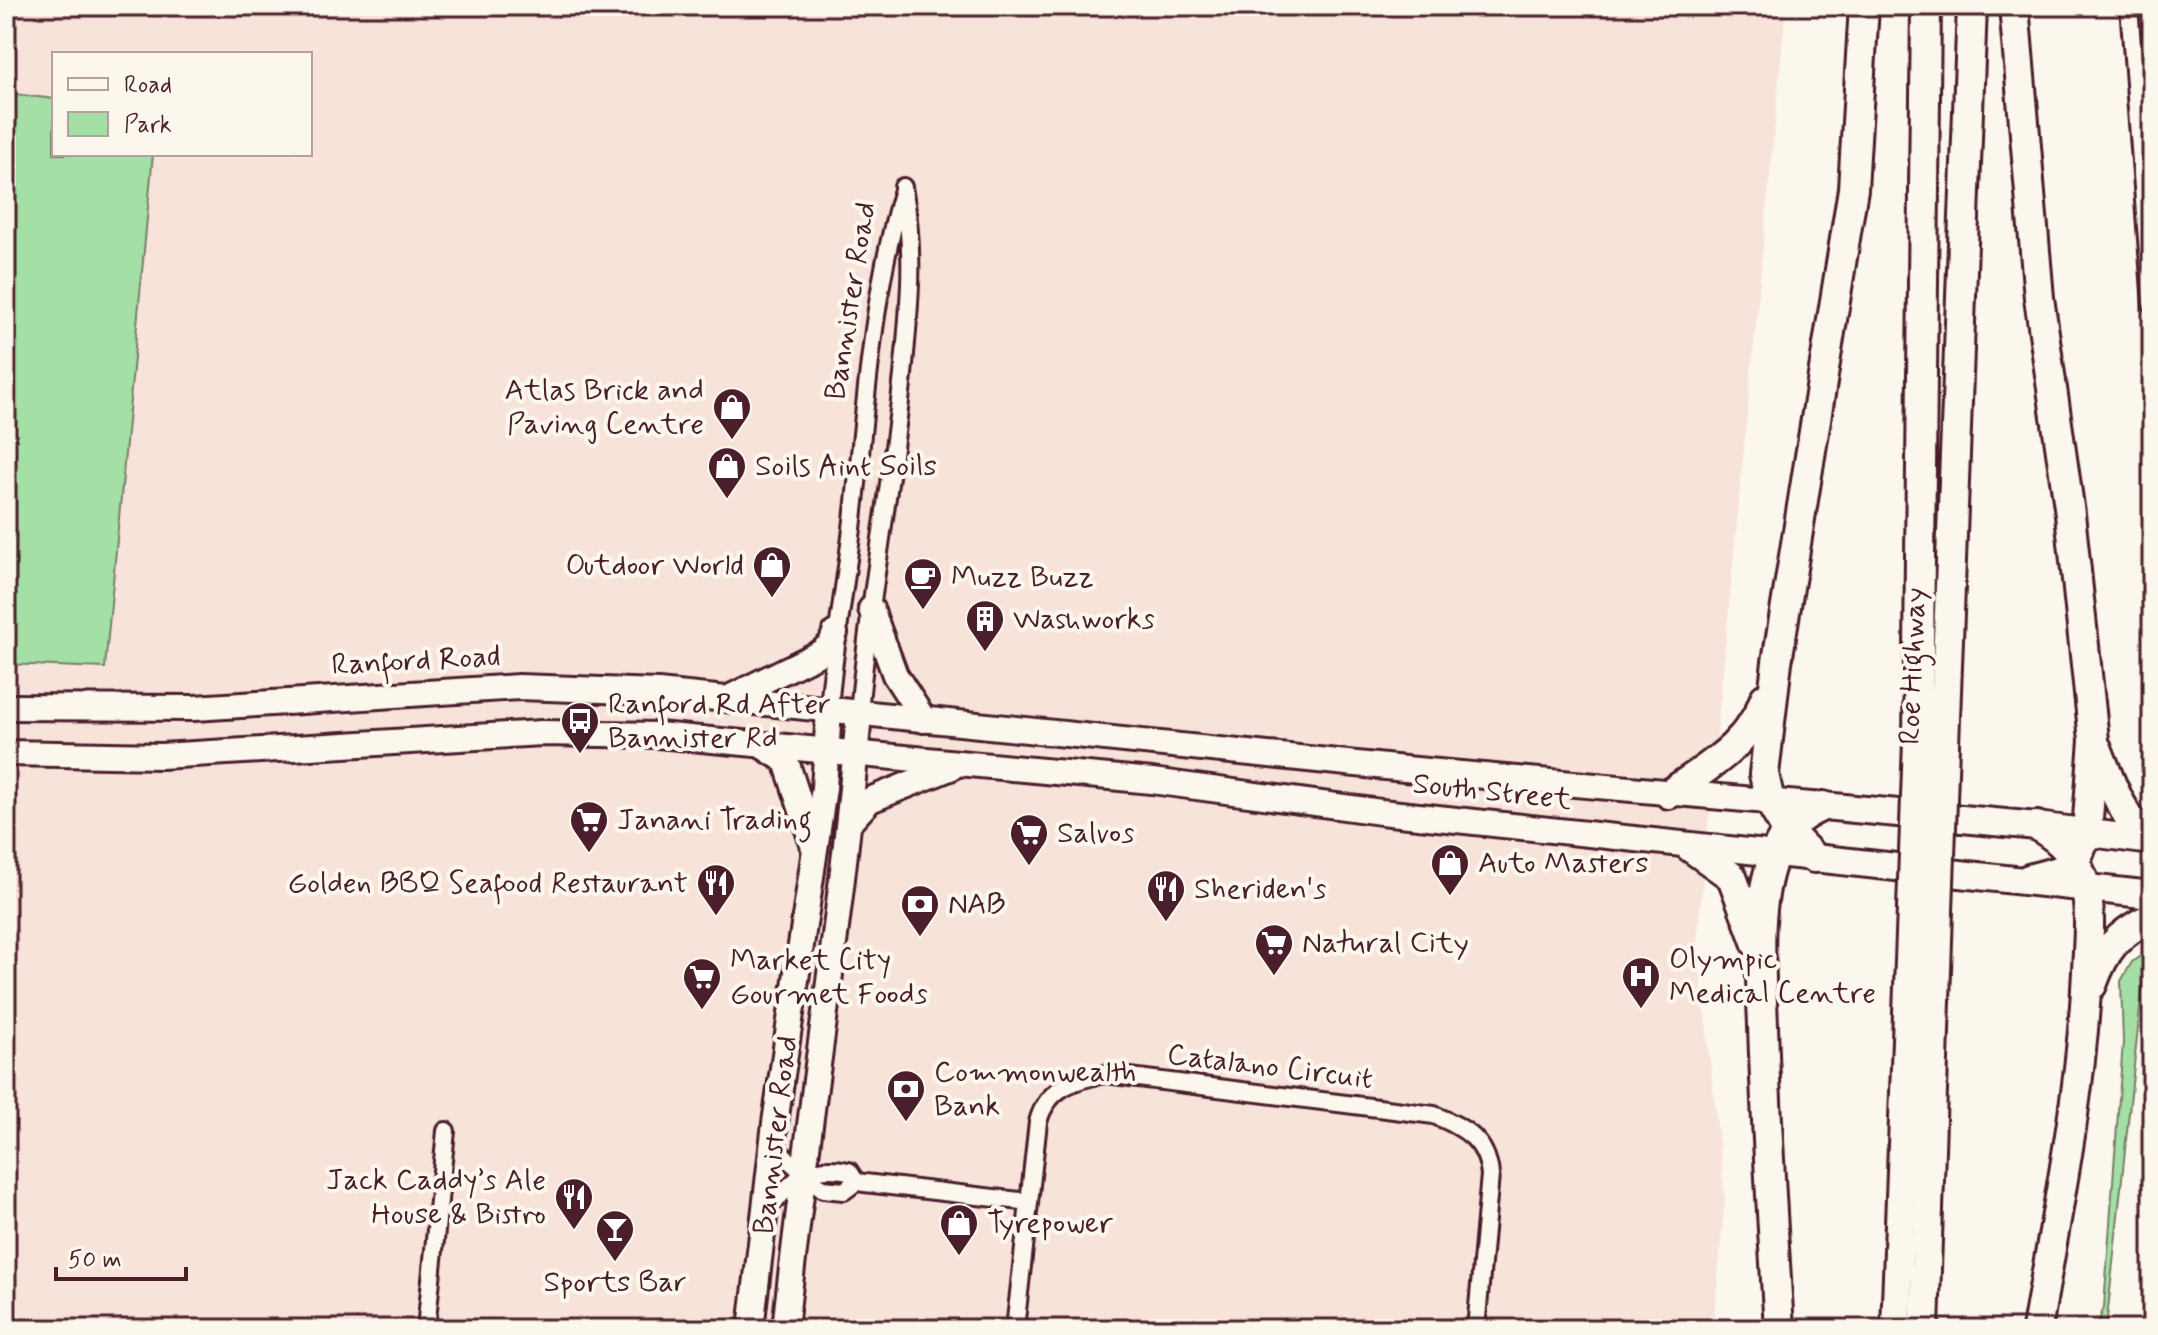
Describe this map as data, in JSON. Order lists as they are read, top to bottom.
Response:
{
  "streets": {
    "highway": ["Roe Highway", "South Street"],
    "main road": ["Bannister Road", "Ranford Road"],
    "street": ["Catalano Circuit"]
  },
  "crossings": [
    ["Bannister Road", "Ranford Road"],
    ["Bannister Road", "South Street"],
    ["Ranford Road", "South Street"]
  ],
  "places": {
    "shop": [
      "Atlas Brick and Paving Centre",
      "Soils Aint Soils",
      "Outdoor World",
      "Auto Masters",
      "Tyrepower"
    ],
    "cafe": ["Muzz Buzz"],
    "building": ["Washworks"],
    "bus stop": ["Ranford Rd After Bannister Rd"],
    "supermarket": [
      "Janani Trading",
      "Salvos",
      "Natural City",
      "Market City Gourmet Foods"
    ],
    "restaurant": ["Golden BBQ Seafood Restaurant", "Sheriden's", "Jack Caddy’s Ale House & Bistro"],
    "bank": ["NAB", "Commonwealth Bank"],
    "hospital": ["Olympic Medical Centre"],
    "bar": ["Sports Bar"]
  },
  "legend": ["Road", "Park"],
  "scale_bar": "50 m"
}
